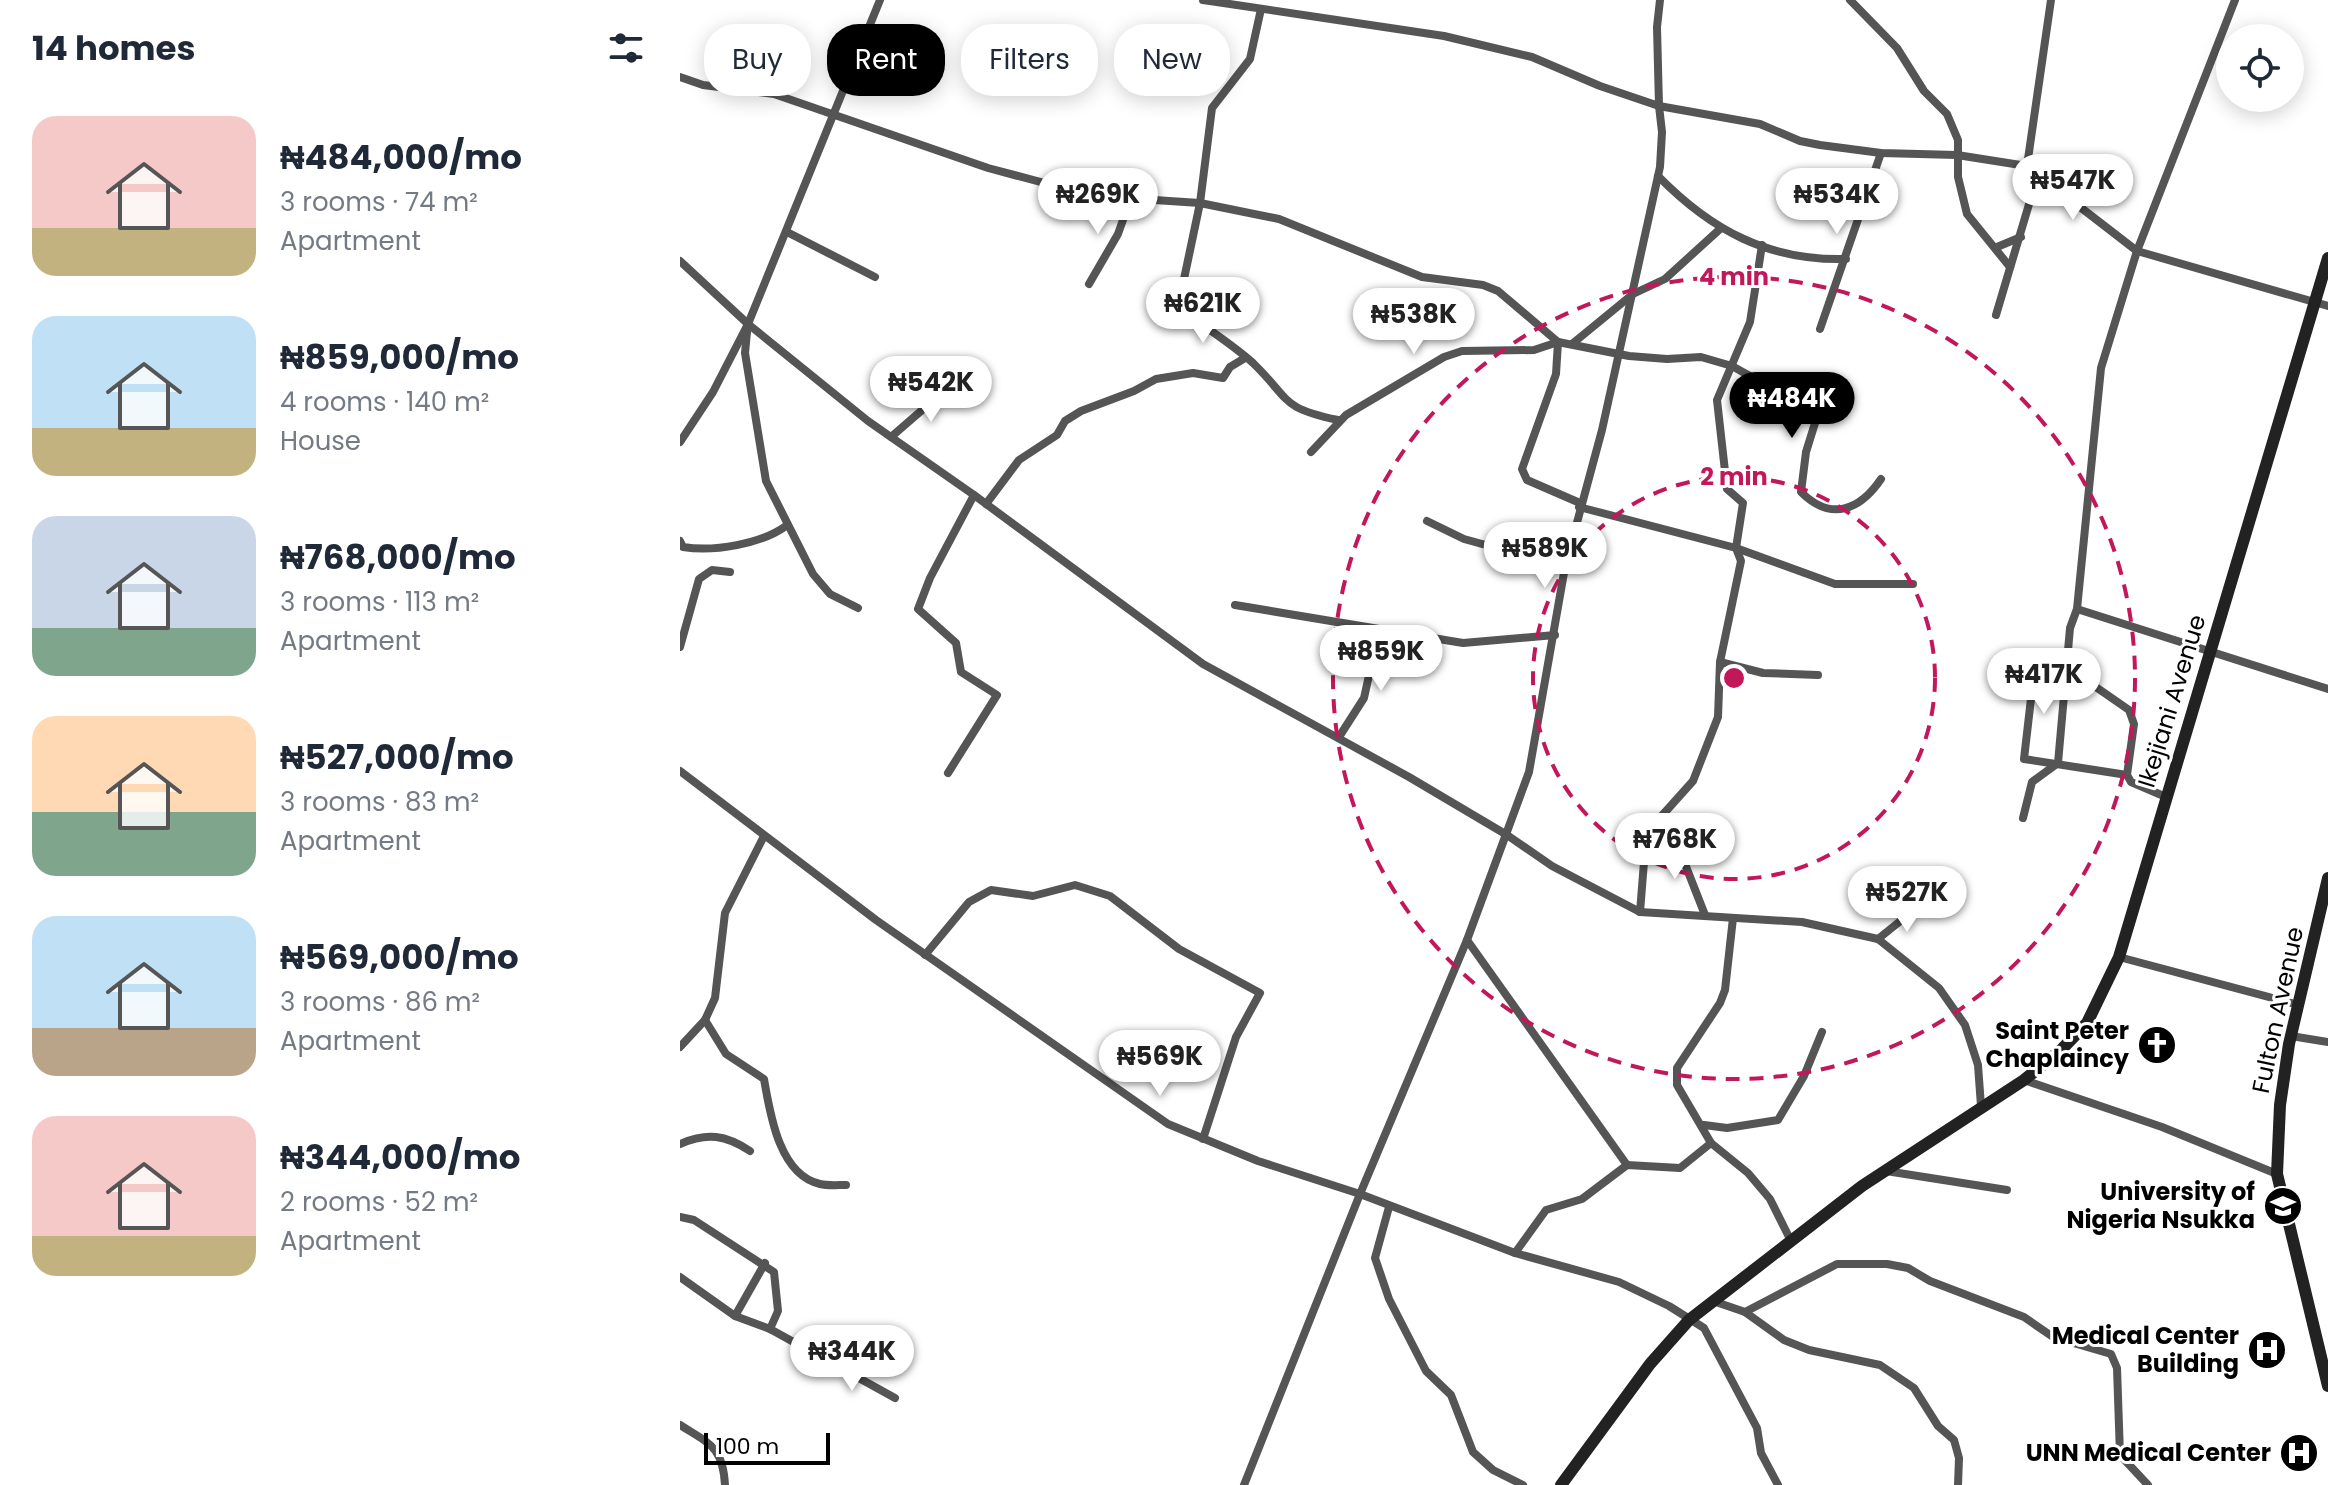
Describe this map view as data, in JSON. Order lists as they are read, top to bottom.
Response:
{
  "streets": {
    "street": ["Ikejiani Avenue", "Fulton Avenue"]
  },
  "places": {
    "church": ["Saint Peter Chaplaincy"],
    "school or university": ["University of Nigeria Nsukka"],
    "hospital": ["Medical Center Building", "UNN Medical Center"]
  },
  "scale_bar": "100 m",
  "page": {
    "heading": "14 homes",
    "chip": [
      "Buy",
      "Rent",
      "Filters",
      "New"
    ],
    "list": [
      {
        "name": "₦484,000/mo",
        "note": "3 rooms · 74 m² · Apartment"
      },
      {
        "name": "₦859,000/mo",
        "note": "4 rooms · 140 m² · House"
      },
      {
        "name": "₦768,000/mo",
        "note": "3 rooms · 113 m² · Apartment"
      },
      {
        "name": "₦527,000/mo",
        "note": "3 rooms · 83 m² · Apartment"
      },
      {
        "name": "₦569,000/mo",
        "note": "3 rooms · 86 m² · Apartment"
      },
      {
        "name": "₦344,000/mo",
        "note": "2 rooms · 52 m² · Apartment"
      }
    ],
    "price": [
      "₦547K",
      "₦269K",
      "₦534K",
      "₦621K",
      "₦538K",
      "₦542K",
      "₦484K",
      "₦589K",
      "₦859K",
      "₦417K",
      "₦768K",
      "₦527K",
      "₦569K",
      "₦344K"
    ],
    "scale": "100 m"
  },
  "rings": ["4 min", "2 min"]
}
